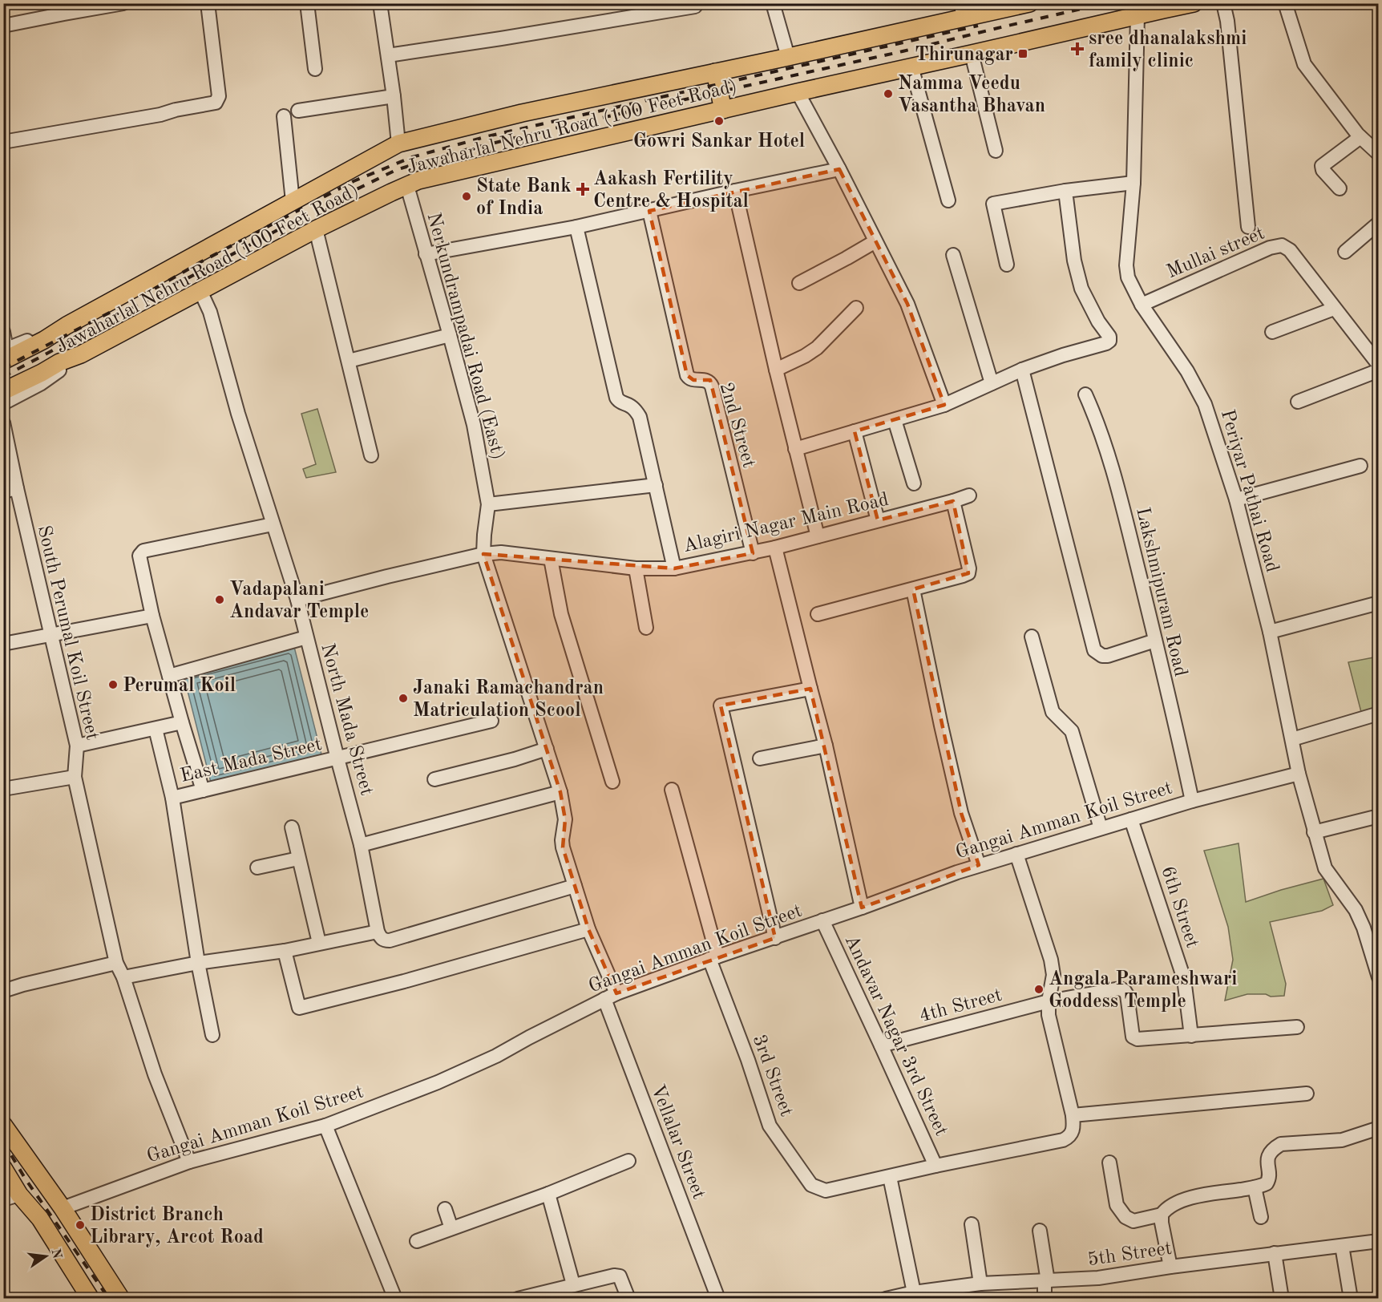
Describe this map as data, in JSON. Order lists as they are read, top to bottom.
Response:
{
  "streets": {
    "main road": ["Jawaharlal Nehru Road (100 Feet Road)"],
    "street": [
      "Mullai street",
      "Nerkundrampadai Road (East)",
      "2nd Street",
      "Periyar Pathai Road",
      "Alagiri Nagar Main Road",
      "Lakshmipuram Road",
      "South Perumal Koil Street",
      "North Mada Street",
      "East Mada Street",
      "Gangai Amman Koil Street",
      "6th Street",
      "4th Street",
      "Andavar Nagar 3rd Street",
      "3rd Street",
      "Vellalar Street",
      "5th Street"
    ]
  },
  "crossings": [
    ["Jawaharlal Nehru Road (100 Feet Road)", "Nerkundrampadai Road (East)"],
    ["Jawaharlal Nehru Road (100 Feet Road)", "Periyar Pathai Road"],
    ["Jawaharlal Nehru Road (100 Feet Road)", "North Mada Street"],
    ["Mullai street", "Periyar Pathai Road"],
    ["Nerkundrampadai Road (East)", "Alagiri Nagar Main Road"],
    ["Nerkundrampadai Road (East)", "Gangai Amman Koil Street"],
    ["Nerkundrampadai Road (East)", "Vellalar Street"],
    ["2nd Street", "Alagiri Nagar Main Road"],
    ["Periyar Pathai Road", "Gangai Amman Koil Street"],
    ["Alagiri Nagar Main Road", "North Mada Street"],
    ["Lakshmipuram Road", "Gangai Amman Koil Street"],
    ["South Perumal Koil Street", "Gangai Amman Koil Street"],
    ["North Mada Street", "East Mada Street"],
    ["Gangai Amman Koil Street", "6th Street"],
    ["Gangai Amman Koil Street", "Andavar Nagar 3rd Street"],
    ["Gangai Amman Koil Street", "3rd Street"],
    ["Gangai Amman Koil Street", "Vellalar Street"],
    ["6th Street", "4th Street"],
    ["4th Street", "Andavar Nagar 3rd Street"],
    ["Andavar Nagar 3rd Street", "3rd Street"]
  ],
  "places": {
    "health": ["sree dhanalakshmi family clinic", "Aakash Fertility Centre & Hospital"],
    "transit": ["Thirunagar"],
    "other": [
      "Namma Veedu Vasantha Bhavan",
      "Gowri Sankar Hotel",
      "State Bank of India",
      "Vadapalani Andavar Temple",
      "Perumal Koil",
      "Janaki Ramachandran Matriculation Scool",
      "Angala Parameshwari Goddess Temple",
      "District Branch Library, Arcot Road"
    ]
  },
  "north": "right"
}
